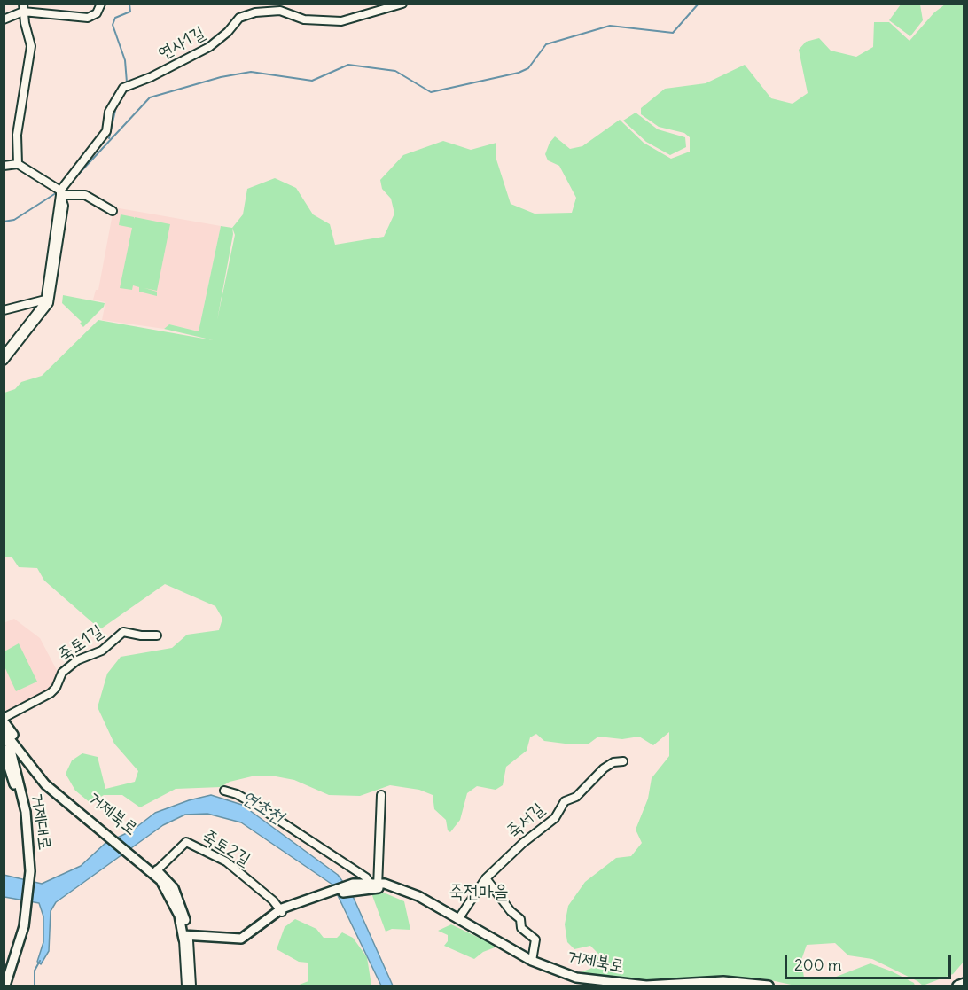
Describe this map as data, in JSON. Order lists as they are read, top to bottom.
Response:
{
  "streets": {
    "main road": ["거제북로", "거제대로"],
    "street": [
      "연사1길",
      "죽토1길",
      "죽서길",
      "죽토2길"
    ]
  },
  "crossings": [
    ["죽토1길", "거제북로"],
    ["죽토1길", "거제대로"],
    ["거제북로", "죽서길"],
    ["거제북로", "거제대로"],
    ["거제북로", "죽토2길"]
  ],
  "districts": ["죽전마을"],
  "water": ["연초천"],
  "scale_bar": "200 m"
}
